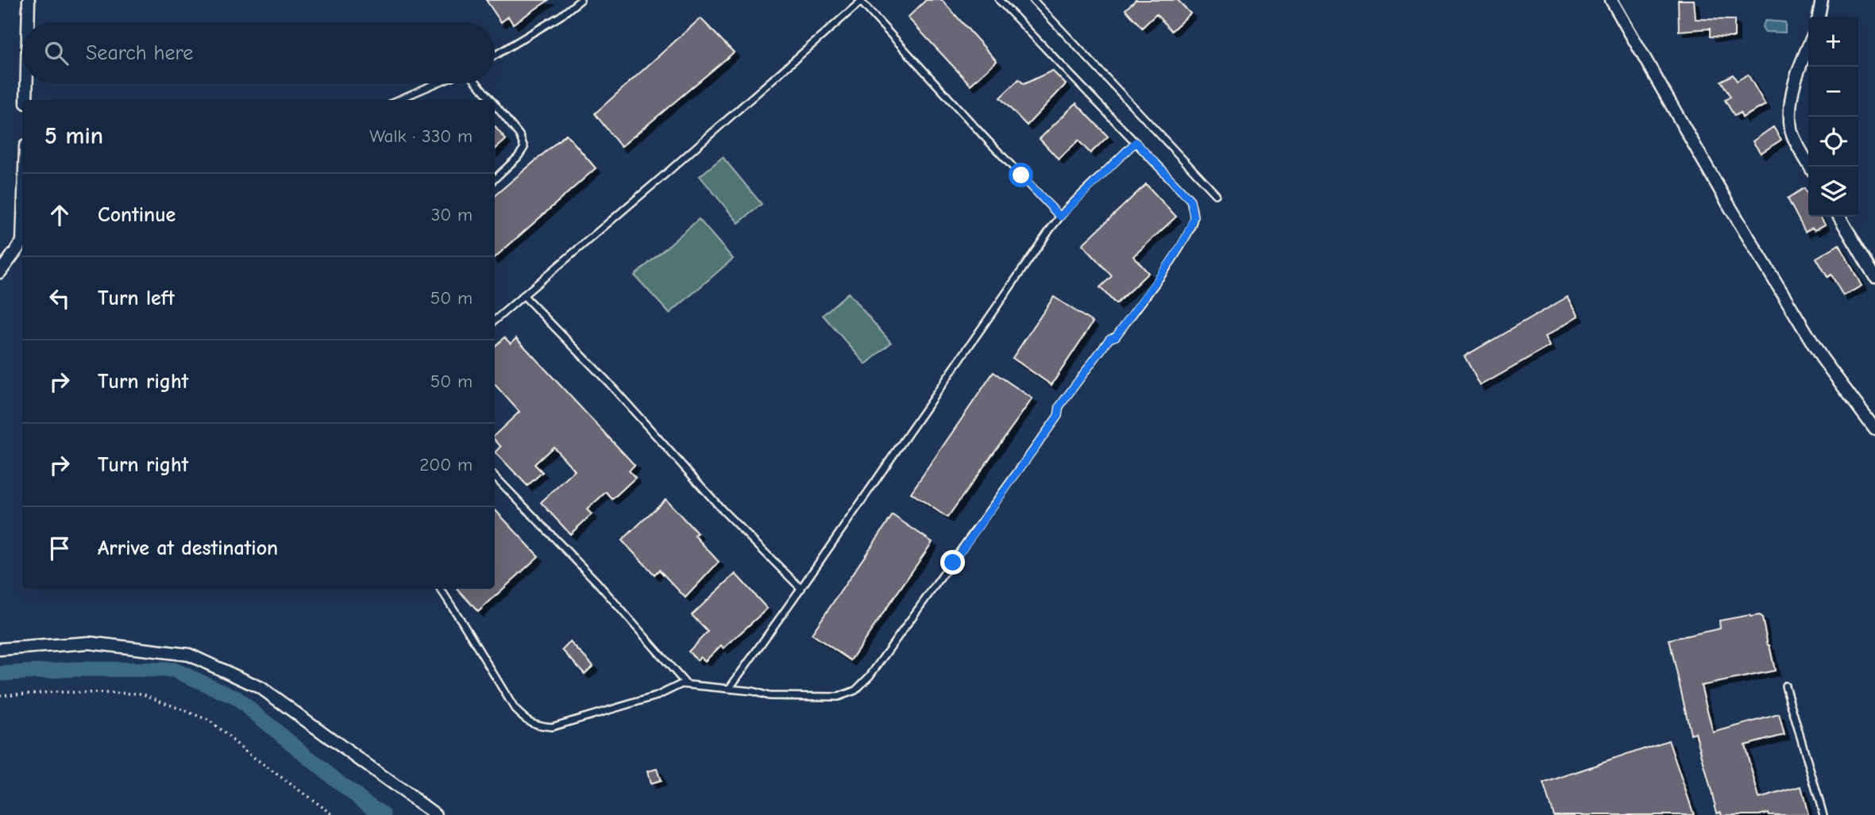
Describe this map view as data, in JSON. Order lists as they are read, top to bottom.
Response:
{
  "page": {
    "map_buttons": ["+", "−"],
    "search": "Search here",
    "heading": ["5 min", "Walk · 330 m"],
    "list": [
      ["Continue", "30 m"],
      ["Turn left", "50 m"],
      ["Turn right", "50 m"],
      ["Turn right", "200 m"],
      "Arrive at destination"
    ]
  }
}
